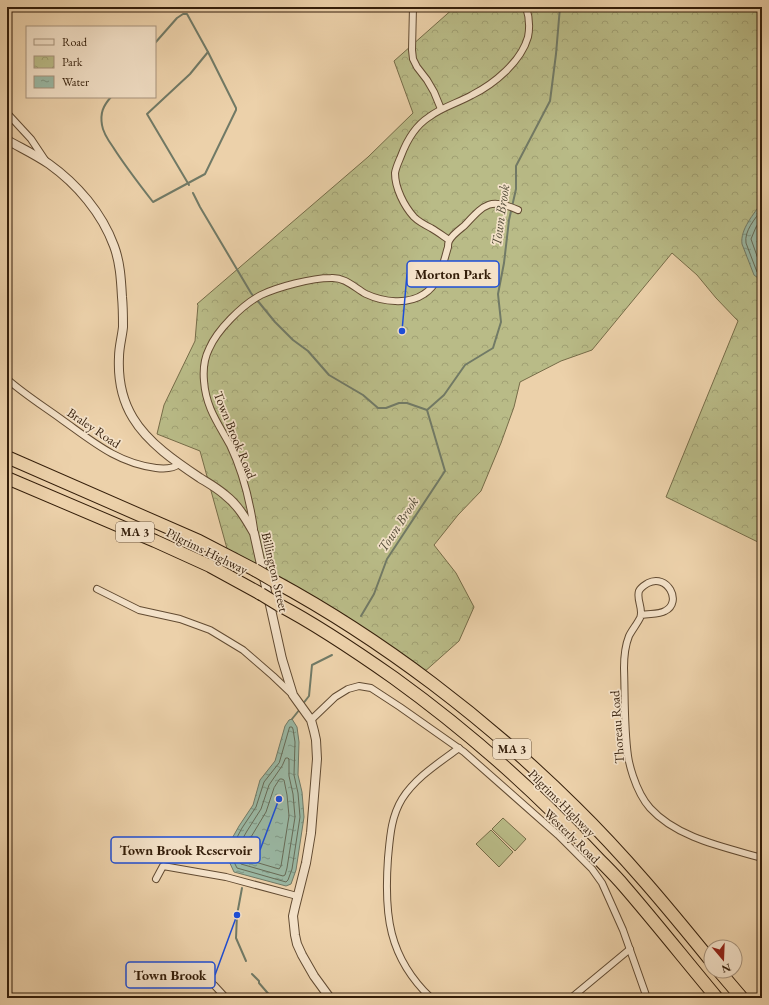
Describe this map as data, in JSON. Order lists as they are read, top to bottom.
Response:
{
  "streets": {
    "highway": ["MA 3", "Pilgrims Highway"],
    "street": [
      "Braley Road",
      "Town Brook Road",
      "Billington Street",
      "Thoreau Road",
      "Westerly Road"
    ]
  },
  "crossings": [
    ["Braley Road", "Billington Street"],
    ["Town Brook Road", "Billington Street"],
    ["Billington Street", "Westerly Road"]
  ],
  "water": ["Town Brook"],
  "places": ["Morton Park", "Town Brook Reservoir", "Town Brook"],
  "legend": ["Road", "Park", "Water"],
  "north": "bottom"
}
